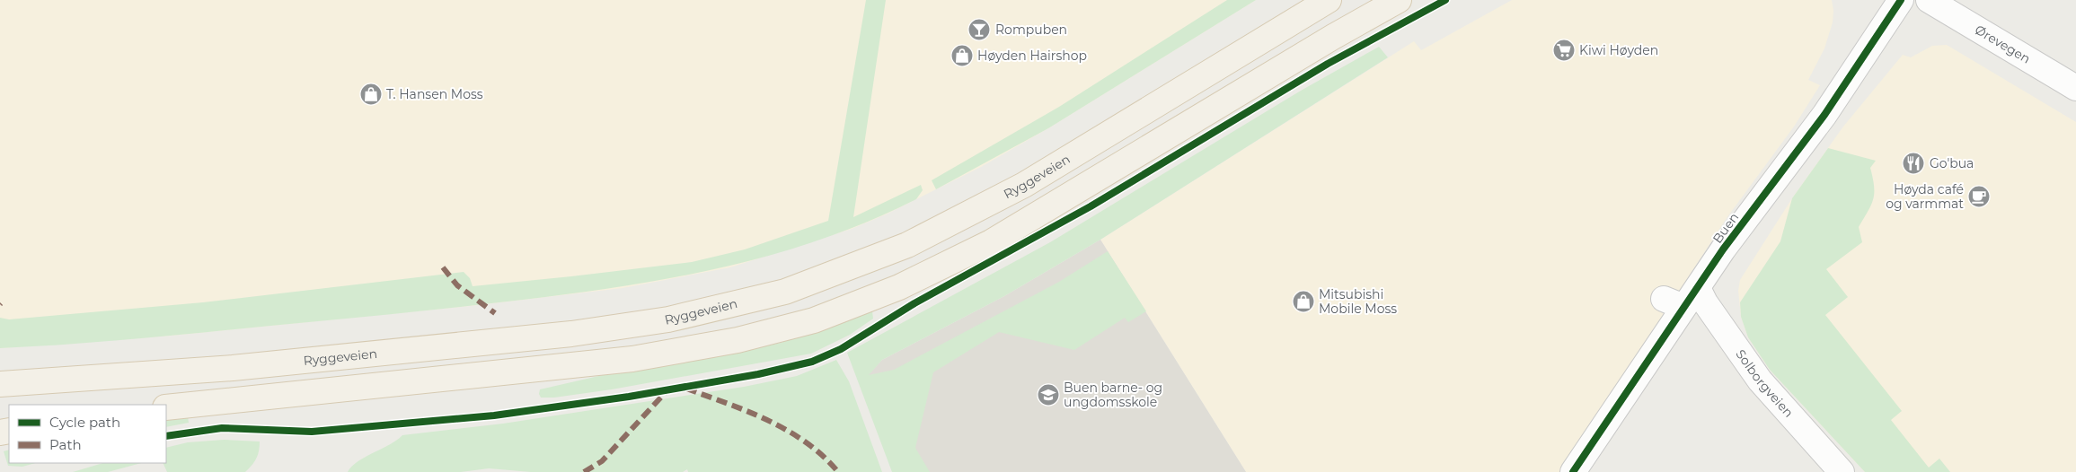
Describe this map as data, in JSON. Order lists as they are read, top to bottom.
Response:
{
  "streets": {
    "main road": ["Ryggeveien"],
    "street": ["Ørevegen", "Buen", "Solborgveien"]
  },
  "crossings": [
    ["Buen", "Solborgveien"]
  ],
  "places": {
    "bar": ["Rompuben"],
    "supermarket": ["Kiwi Høyden"],
    "shop": ["Høyden Hairshop", "T. Hansen Moss", "Mitsubishi Mobile Moss"],
    "restaurant": ["Go'bua"],
    "cafe": ["Høyda café og varmmat"],
    "school or university": ["Buen barne- og ungdomsskole"]
  },
  "legend": ["Cycle path", "Path"]
}
